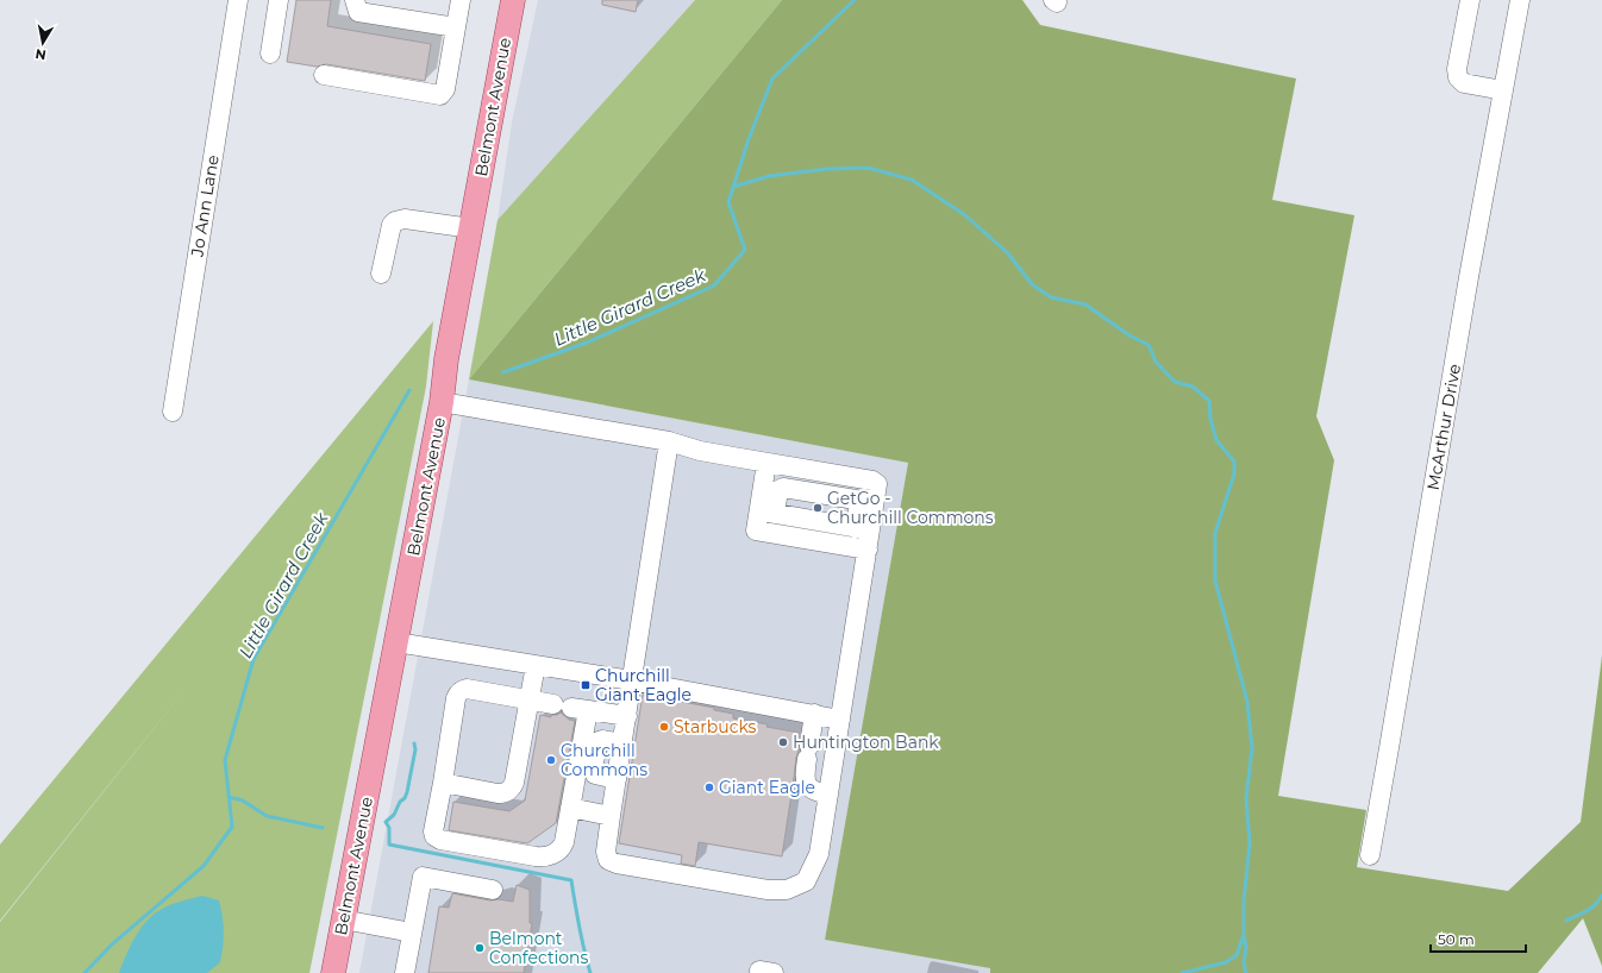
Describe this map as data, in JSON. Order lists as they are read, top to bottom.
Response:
{
  "streets": {
    "main road": ["Belmont Avenue"],
    "street": ["Jo Ann Lane", "McArthur Drive"]
  },
  "water": ["Little Girard Creek"],
  "places": {
    "other": [
      "GetGo - Churchill Commons",
      "Starbucks",
      "Huntington Bank",
      "Churchill Commons",
      "Giant Eagle",
      "Belmont Confections"
    ],
    "transit": ["Churchill Giant Eagle"]
  },
  "scale_bar": "50 m",
  "north": "bottom"
}
